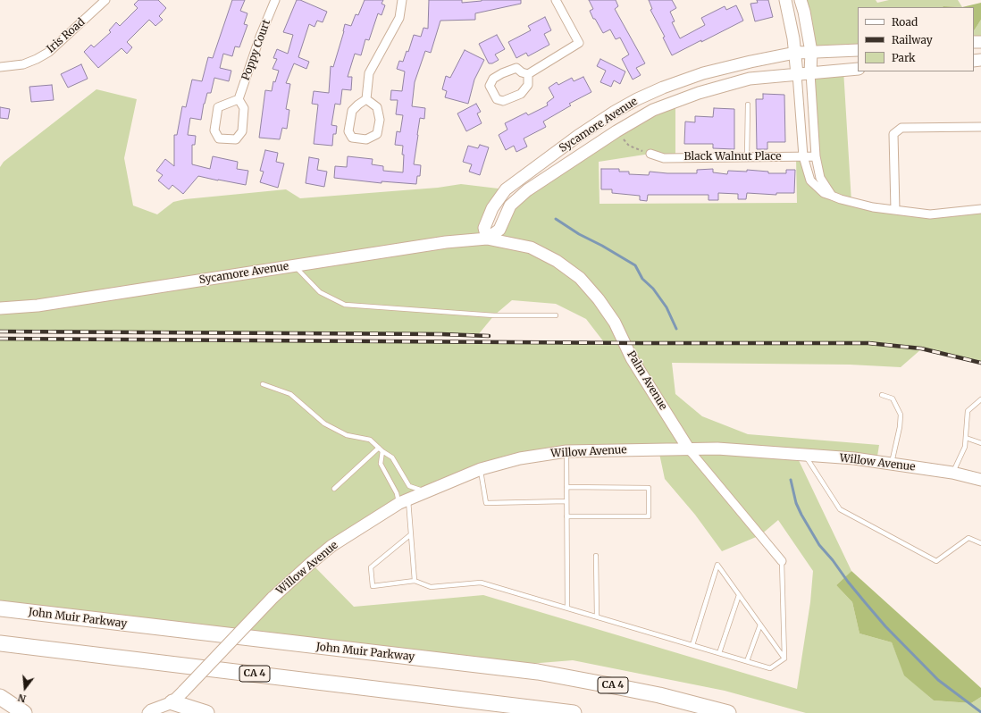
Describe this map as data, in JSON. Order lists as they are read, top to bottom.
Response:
{
  "streets": {
    "highway": ["John Muir Parkway", "CA 4"],
    "main road": ["Sycamore Avenue", "Palm Avenue", "Willow Avenue"],
    "street": ["Iris Road", "Poppy Court", "Black Walnut Place"]
  },
  "crossings": [
    ["Sycamore Avenue", "Palm Avenue"],
    ["Palm Avenue", "Willow Avenue"]
  ],
  "legend": ["Road", "Railway", "Park"],
  "north": "bottom"
}
